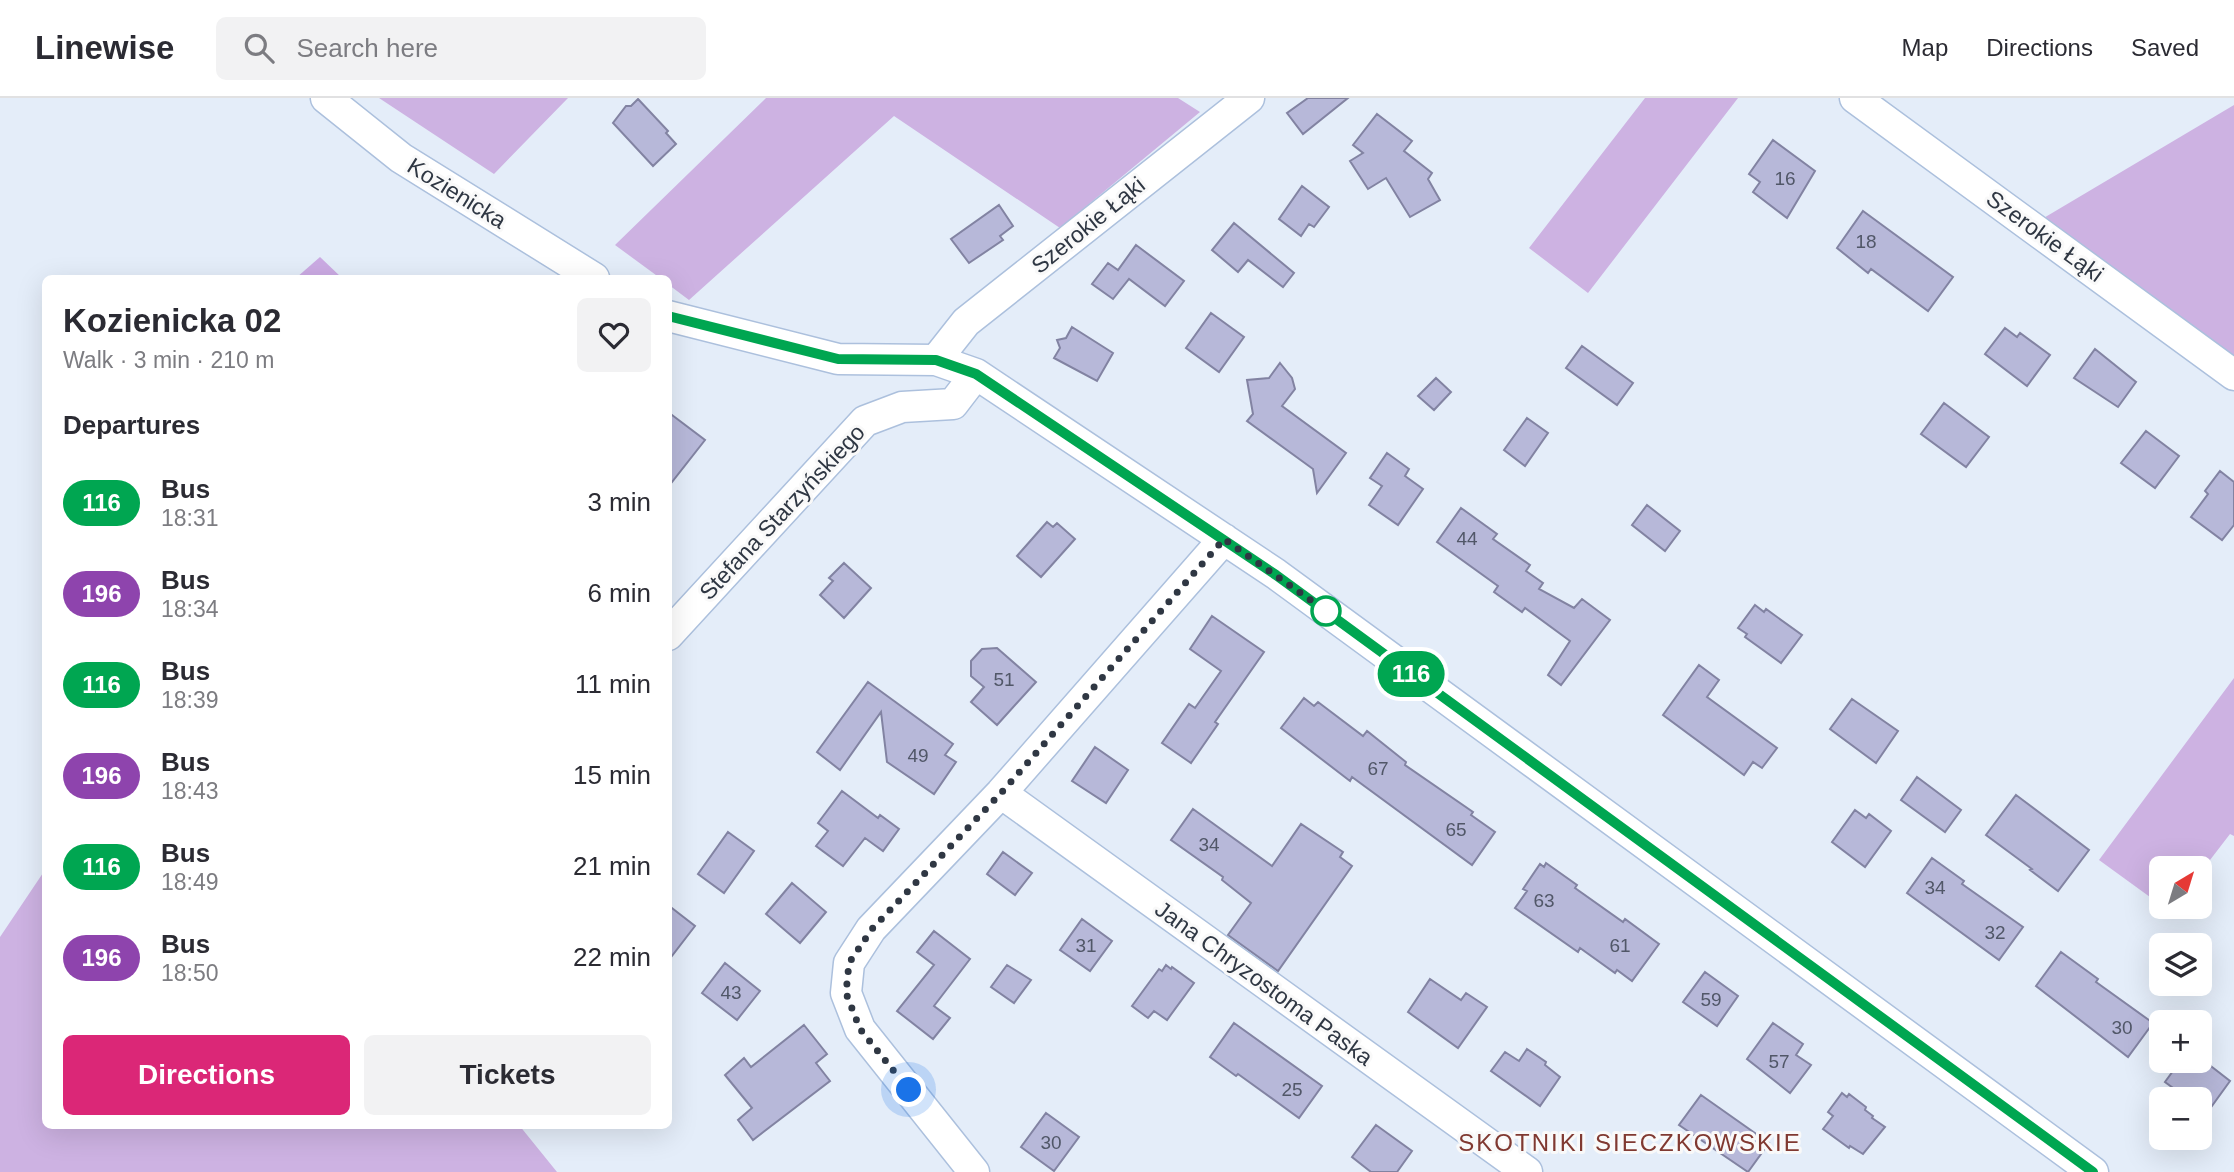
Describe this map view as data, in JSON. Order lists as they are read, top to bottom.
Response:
{
  "streets": {
    "street": [
      "Kozienicka",
      "Szerokie Łąki",
      "Stefana Starzyńskiego",
      "Jana Chryzostoma Paska"
    ]
  },
  "districts": ["SKOTNIKI SIECZKOWSKIE"],
  "lines": ["bus line 116"],
  "house_numbers": [
    "16",
    "18",
    "44",
    "51",
    "49",
    "67",
    "65",
    "34",
    "34",
    "63",
    "32",
    "31",
    "61",
    "43",
    "59",
    "30",
    "57",
    "25",
    "30"
  ],
  "north": "top right",
  "page": {
    "header": "Linewise",
    "search": "Search here",
    "nav": ["Map", "Directions", "Saved"],
    "on_map": "116",
    "heading": [
      ["Kozienicka 02", "Walk · 3 min · 210 m"],
      "Departures"
    ],
    "list": [
      {
        "mark": "116",
        "name": "Bus",
        "note": "18:31",
        "value": "3 min"
      },
      {
        "mark": "196",
        "name": "Bus",
        "note": "18:34",
        "value": "6 min"
      },
      {
        "mark": "116",
        "name": "Bus",
        "note": "18:39",
        "value": "11 min"
      },
      {
        "mark": "196",
        "name": "Bus",
        "note": "18:43",
        "value": "15 min"
      },
      {
        "mark": "116",
        "name": "Bus",
        "note": "18:49",
        "value": "21 min"
      },
      {
        "mark": "196",
        "name": "Bus",
        "note": "18:50",
        "value": "22 min"
      }
    ],
    "map_buttons": ["+", "−"],
    "buttons": ["Directions", "Tickets"]
  }
}
